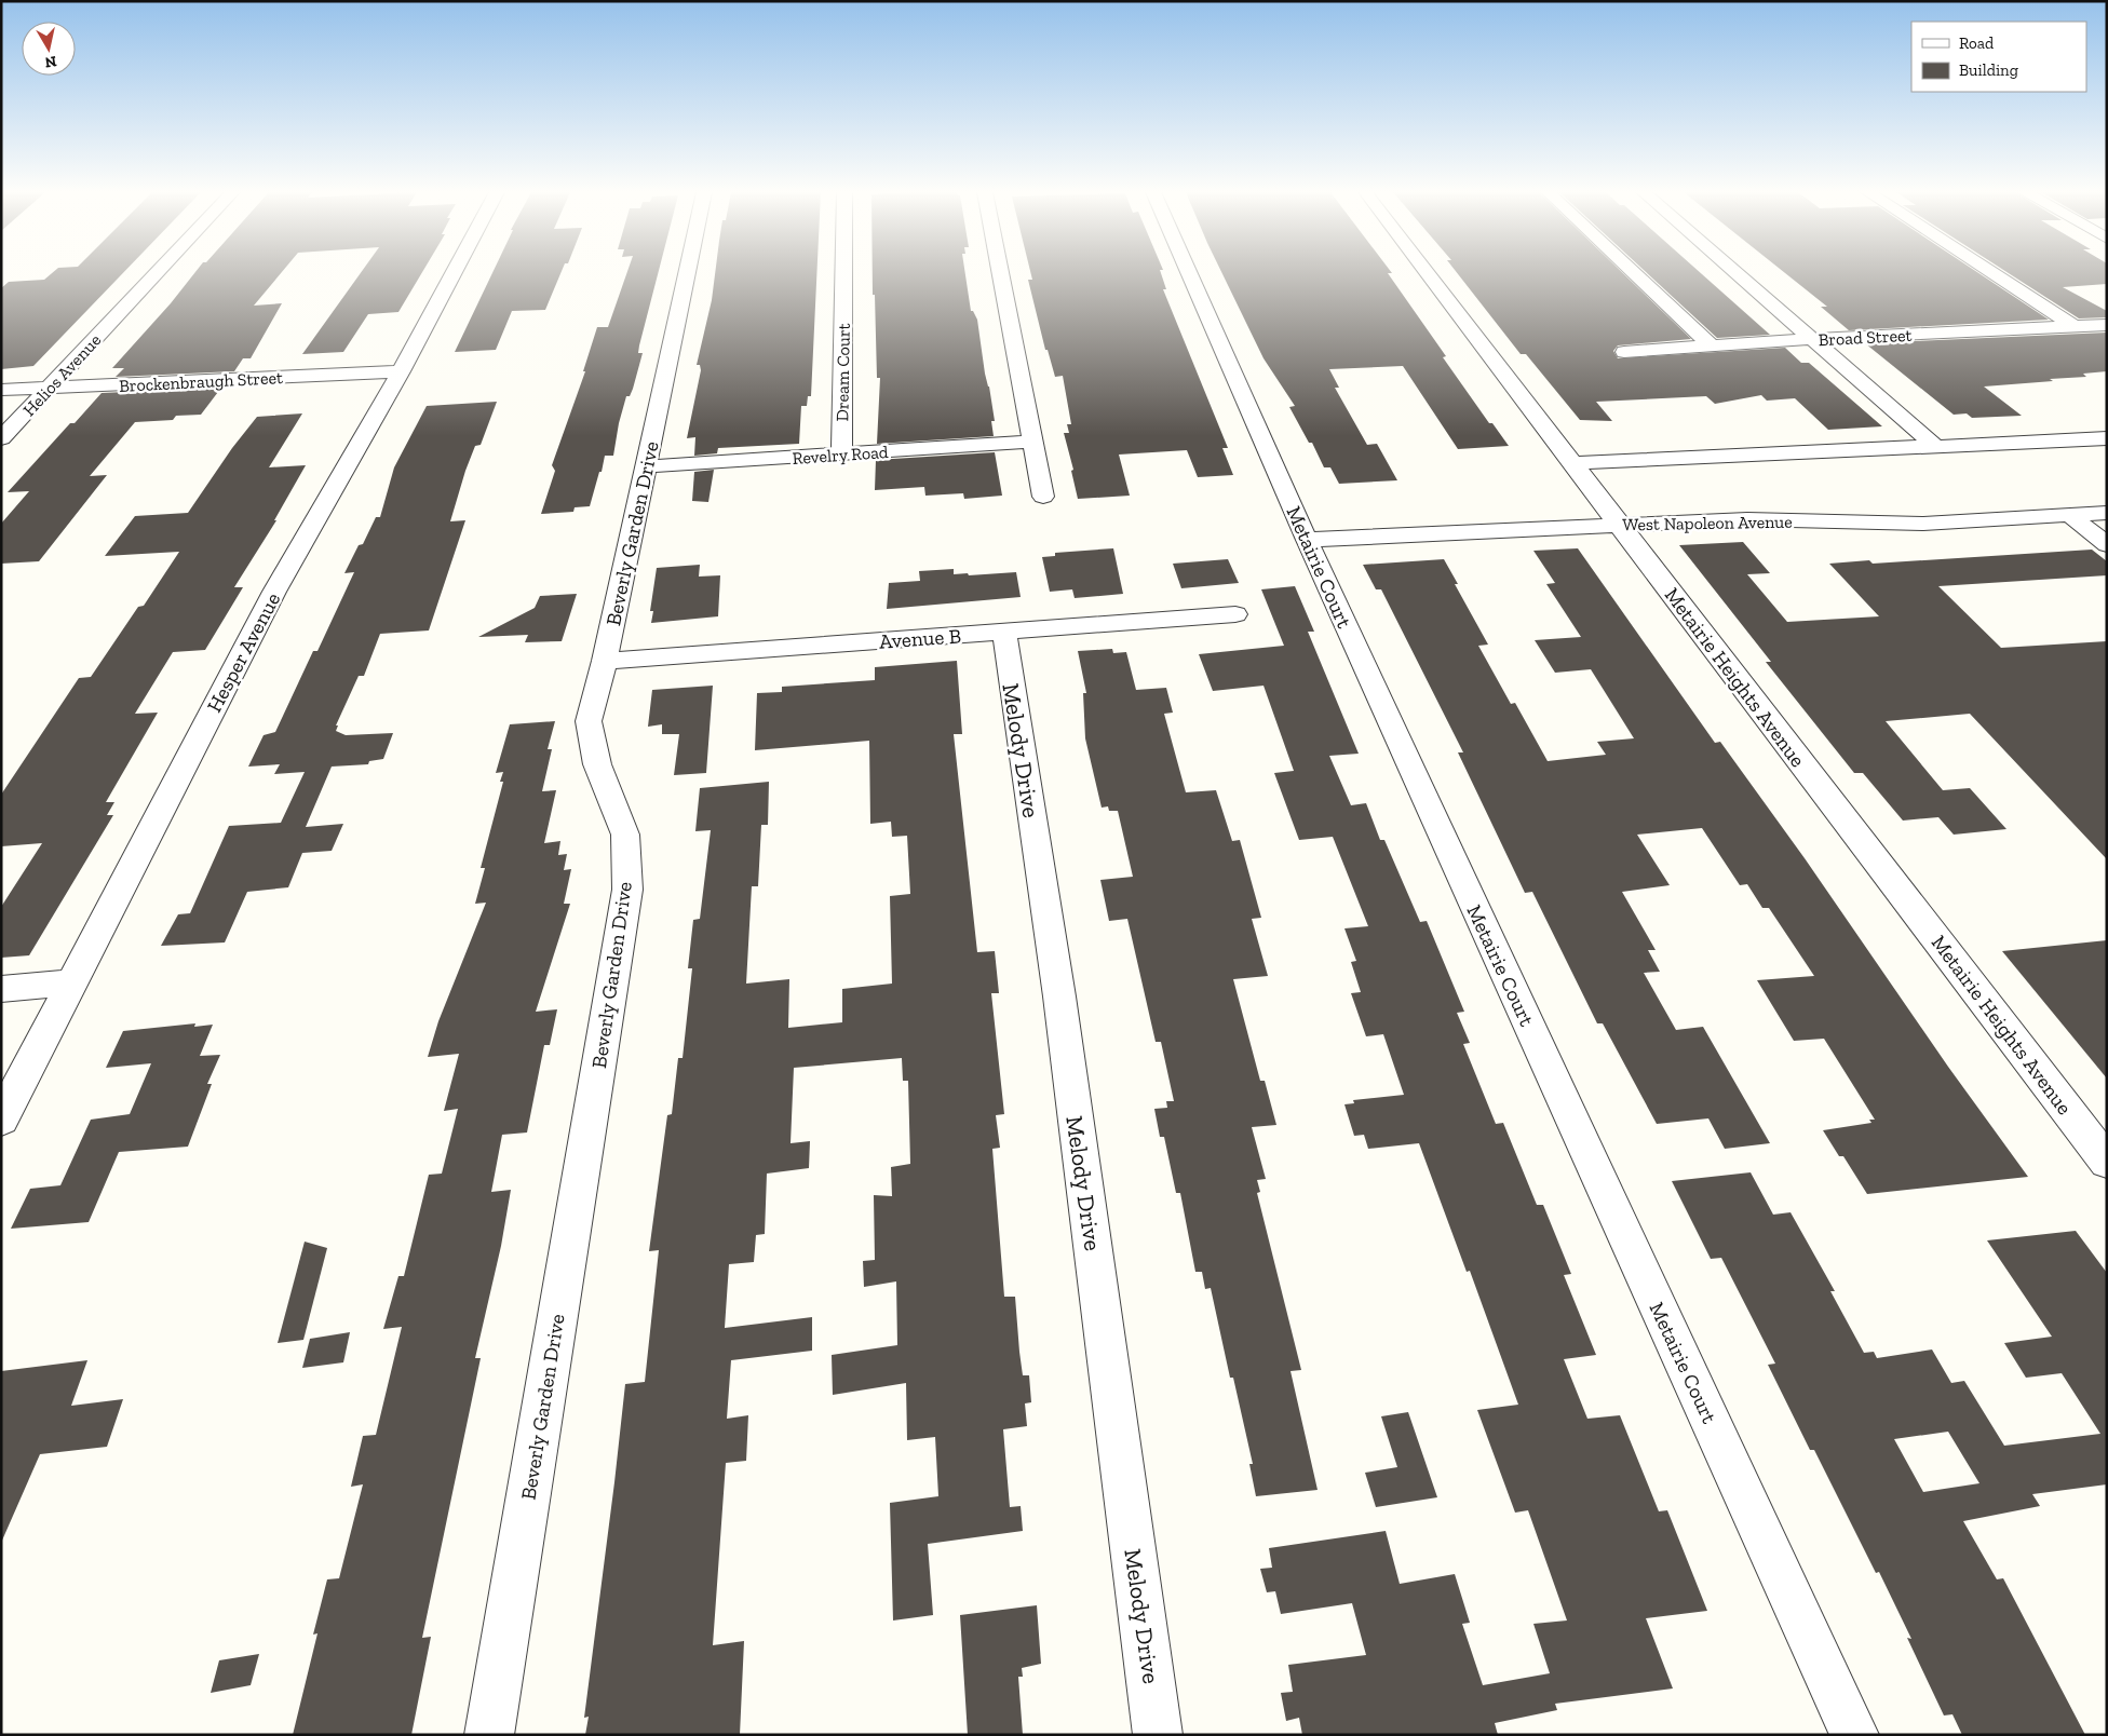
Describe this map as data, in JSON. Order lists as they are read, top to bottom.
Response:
{
  "streets": {
    "street": [
      "Broad Street",
      "Dream Court",
      "Helios Avenue",
      "Brockenbraugh Street",
      "Revelry Road",
      "West Napoleon Avenue",
      "Beverly Garden Drive",
      "Metairie Court",
      "Avenue B",
      "Hesper Avenue",
      "Metairie Heights Avenue",
      "Melody Drive"
    ]
  },
  "crossings": [
    ["Dream Court", "Revelry Road"],
    ["Helios Avenue", "Brockenbraugh Street"],
    ["Brockenbraugh Street", "Hesper Avenue"],
    ["Revelry Road", "Beverly Garden Drive"],
    ["West Napoleon Avenue", "Metairie Court"],
    ["West Napoleon Avenue", "Metairie Heights Avenue"],
    ["Beverly Garden Drive", "Avenue B"],
    ["Avenue B", "Melody Drive"]
  ],
  "legend": ["Road", "Building"],
  "north": "bottom"
}
